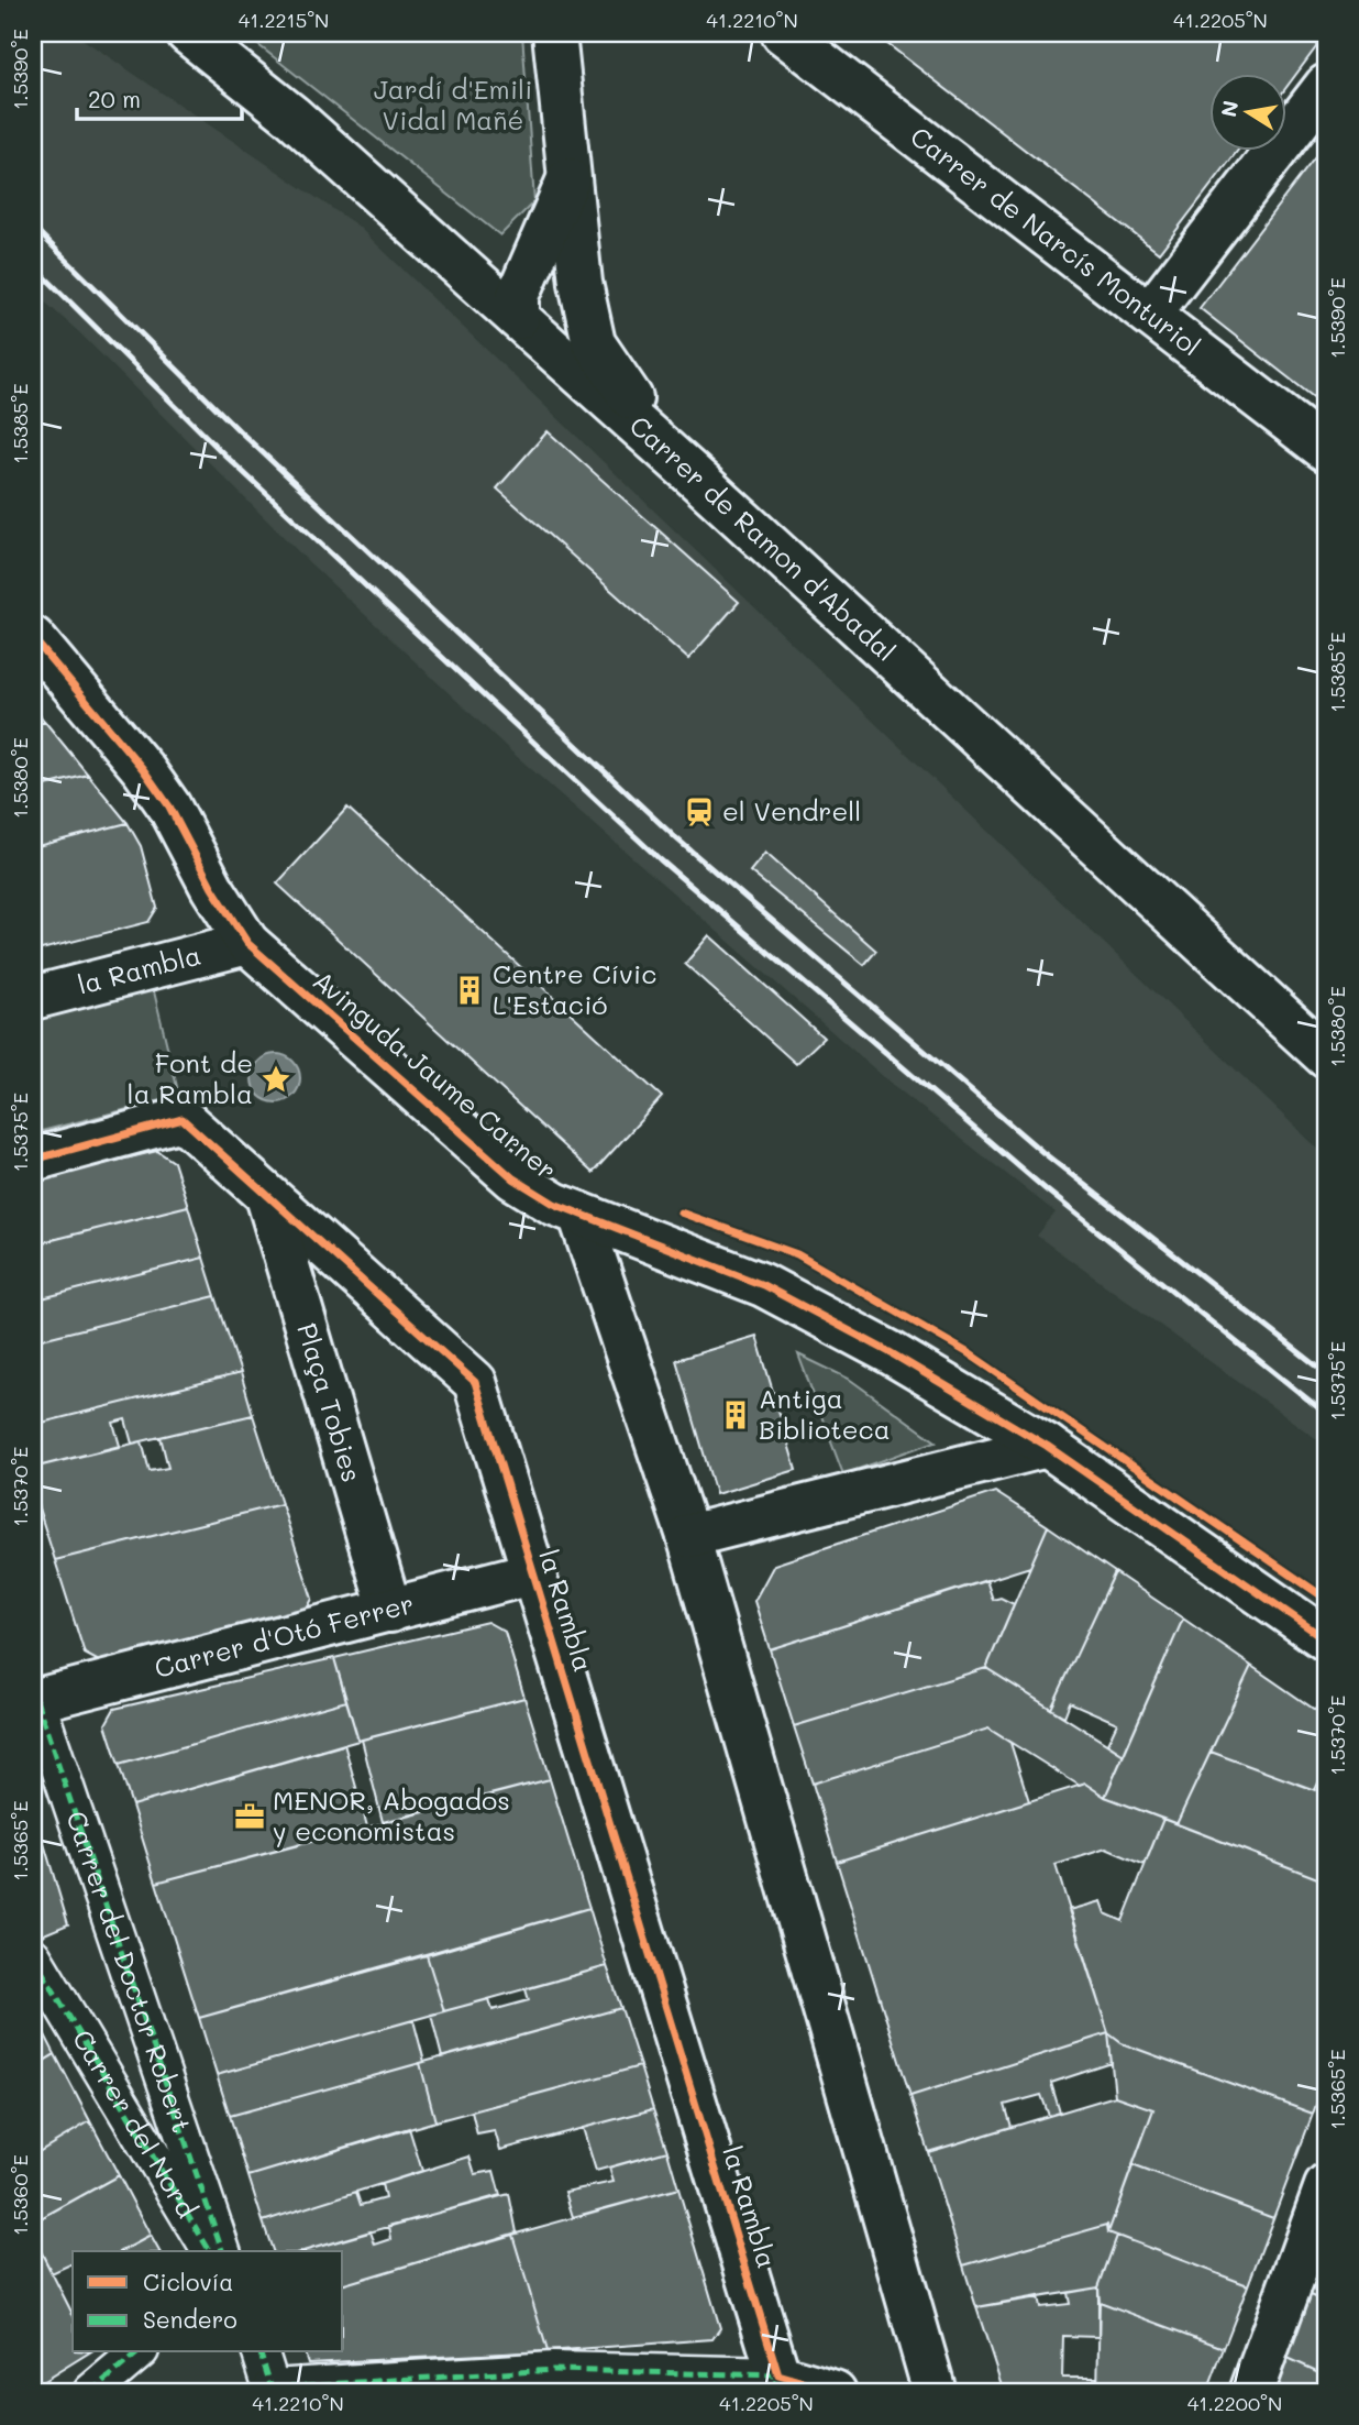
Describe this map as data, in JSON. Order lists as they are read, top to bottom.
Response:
{
  "streets": {
    "street": [
      "Carrer de Narcís Monturiol",
      "Carrer de Ramon d'Abadal",
      "la Rambla",
      "Avinguda Jaume Carner",
      "Plaça Tobies",
      "Carrer d'Otó Ferrer",
      "Carrer del Doctor Robert",
      "Carrer del Nord"
    ]
  },
  "crossings": [
    ["la Rambla", "Avinguda Jaume Carner"],
    ["la Rambla", "Plaça Tobies"],
    ["la Rambla", "Carrer d'Otó Ferrer"],
    ["Plaça Tobies", "Carrer d'Otó Ferrer"],
    ["Carrer d'Otó Ferrer", "Carrer del Doctor Robert"]
  ],
  "parks": ["Jardí d'Emili Vidal Mañé"],
  "places": {
    "station": ["el Vendrell"],
    "building": ["Centre Cívic L'Estació", "Antiga Biblioteca"],
    "place": ["Font de la Rambla"],
    "office": ["MENOR, Abogados y economistas"]
  },
  "legend": ["Ciclovía", "Sendero"],
  "scale_bar": "20 m",
  "north": "left",
  "coordinates": [
    "41.2215°N",
    "41.2210°N",
    "41.2205°N",
    "1.5390°E",
    "1.5385°E",
    "1.5380°E",
    "1.5375°E",
    "1.5370°E",
    "1.5365°E",
    "1.5360°E",
    "41.2200°N"
  ]
}
